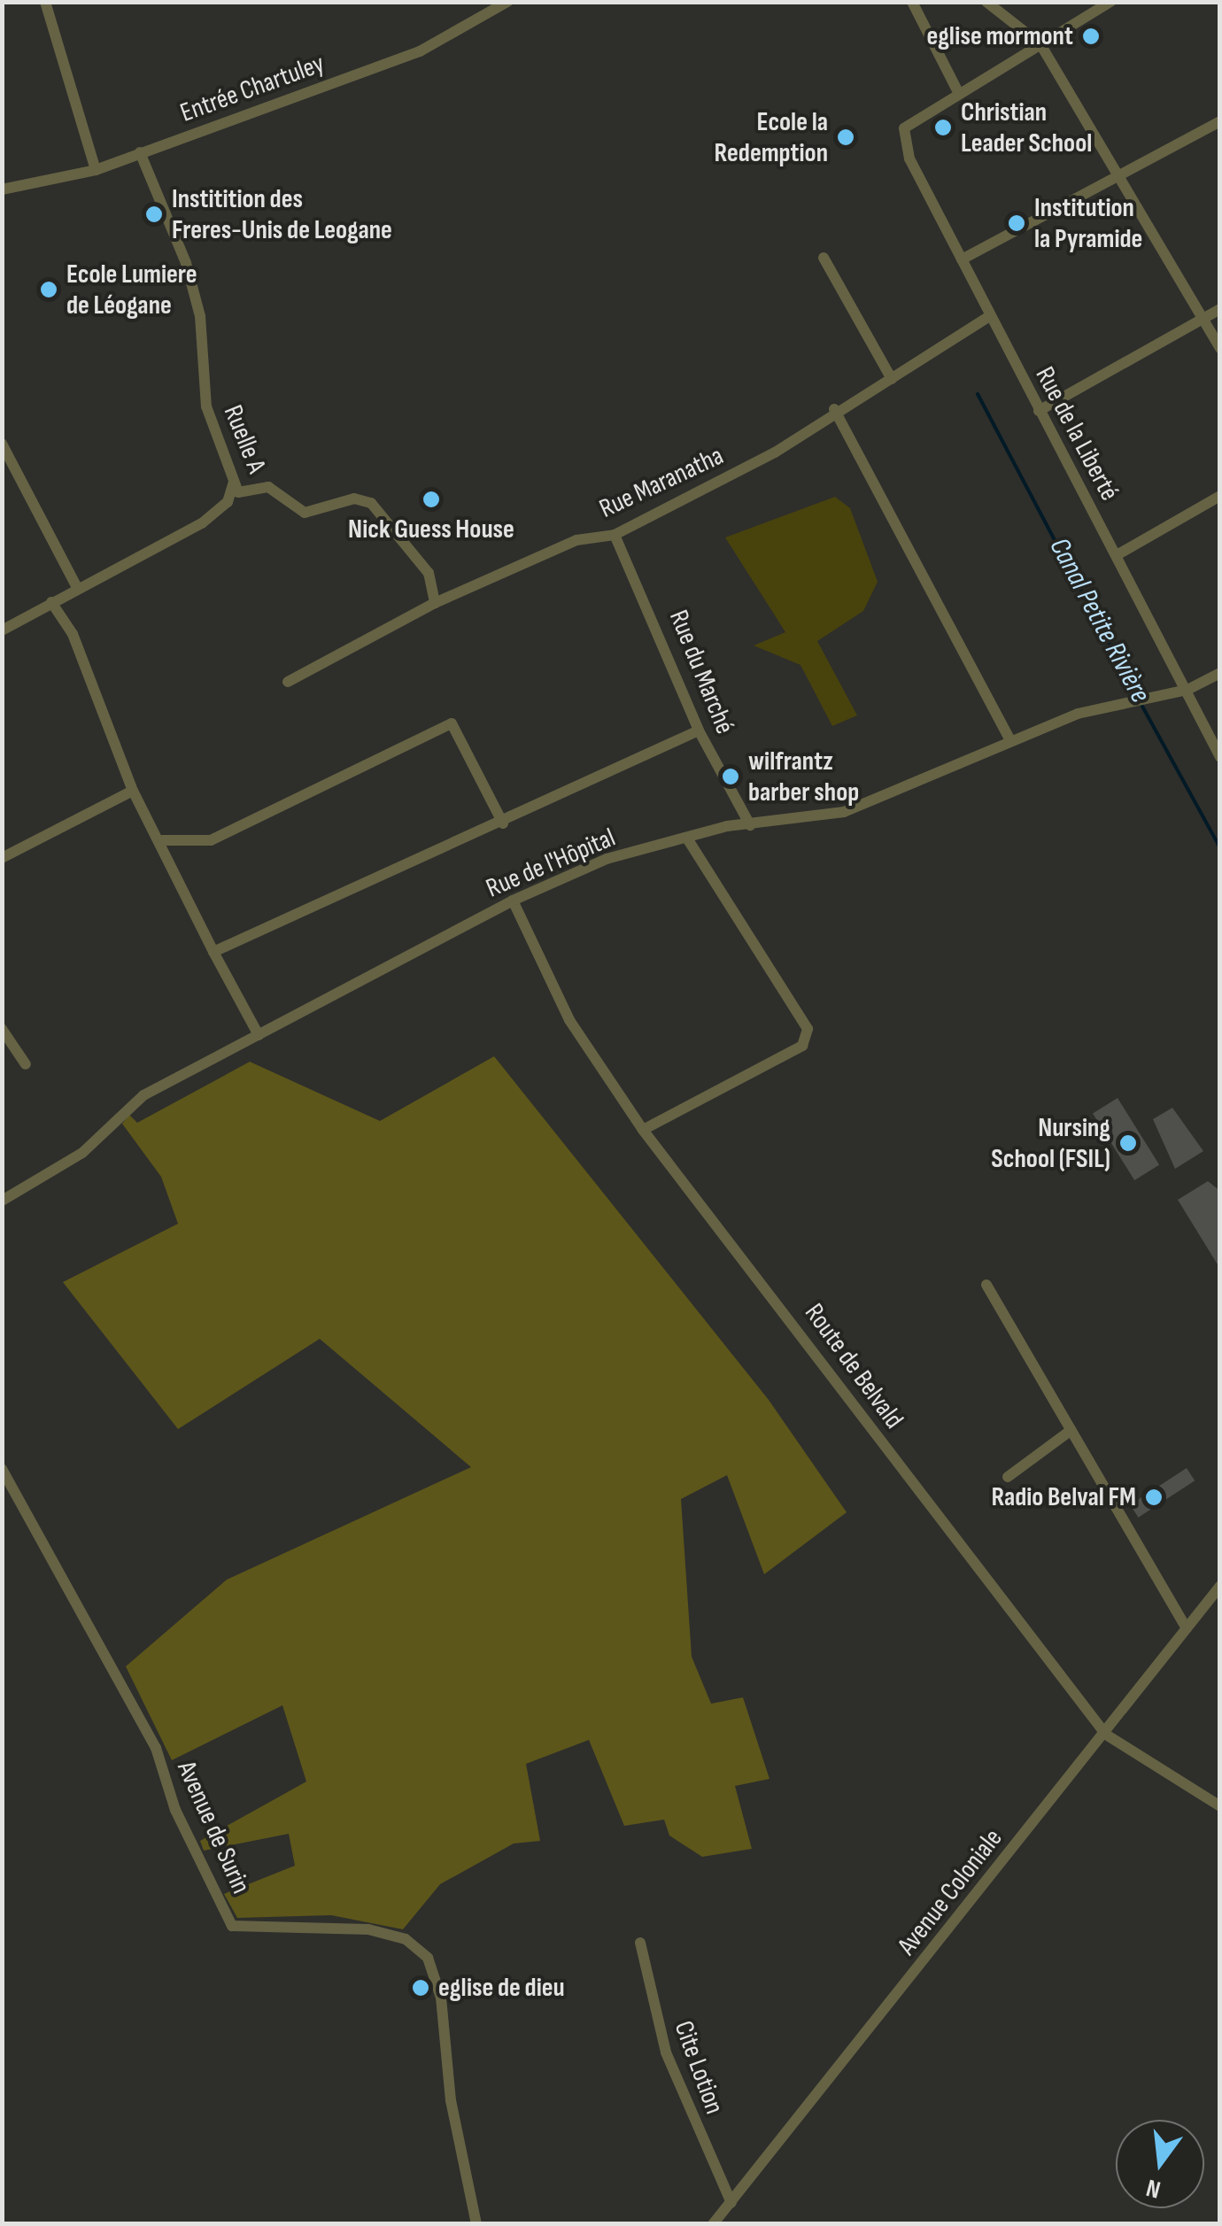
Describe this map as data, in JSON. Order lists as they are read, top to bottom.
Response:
{
  "streets": {
    "street": [
      "Entrée Chartuley",
      "Rue de la Liberté",
      "Ruelle A",
      "Rue Maranatha",
      "Rue du Marché",
      "Rue de l'Hôpital",
      "Route de Belvald",
      "Avenue de Surin",
      "Avenue Coloniale",
      "Cite Lotion"
    ]
  },
  "crossings": [
    ["Entrée Chartuley", "Ruelle A"],
    ["Rue de la Liberté", "Rue Maranatha"],
    ["Rue de la Liberté", "Rue de l'Hôpital"],
    ["Ruelle A", "Rue Maranatha"],
    ["Rue Maranatha", "Rue du Marché"],
    ["Rue du Marché", "Rue de l'Hôpital"],
    ["Rue de l'Hôpital", "Route de Belvald"],
    ["Route de Belvald", "Avenue Coloniale"],
    ["Avenue Coloniale", "Cite Lotion"]
  ],
  "water": ["Canal Petite Rivière"],
  "places": [
    "eglise mormont",
    "Christian Leader School",
    "Ecole la Redemption",
    "Institition des Freres-Unis de Leogane",
    "Institution la Pyramide",
    "Ecole Lumiere de Léogane",
    "Nick Guess House",
    "wilfrantz barber shop",
    "Nursing School (FSIL)",
    "Radio Belval FM",
    "eglise de dieu"
  ],
  "north": "bottom"
}
